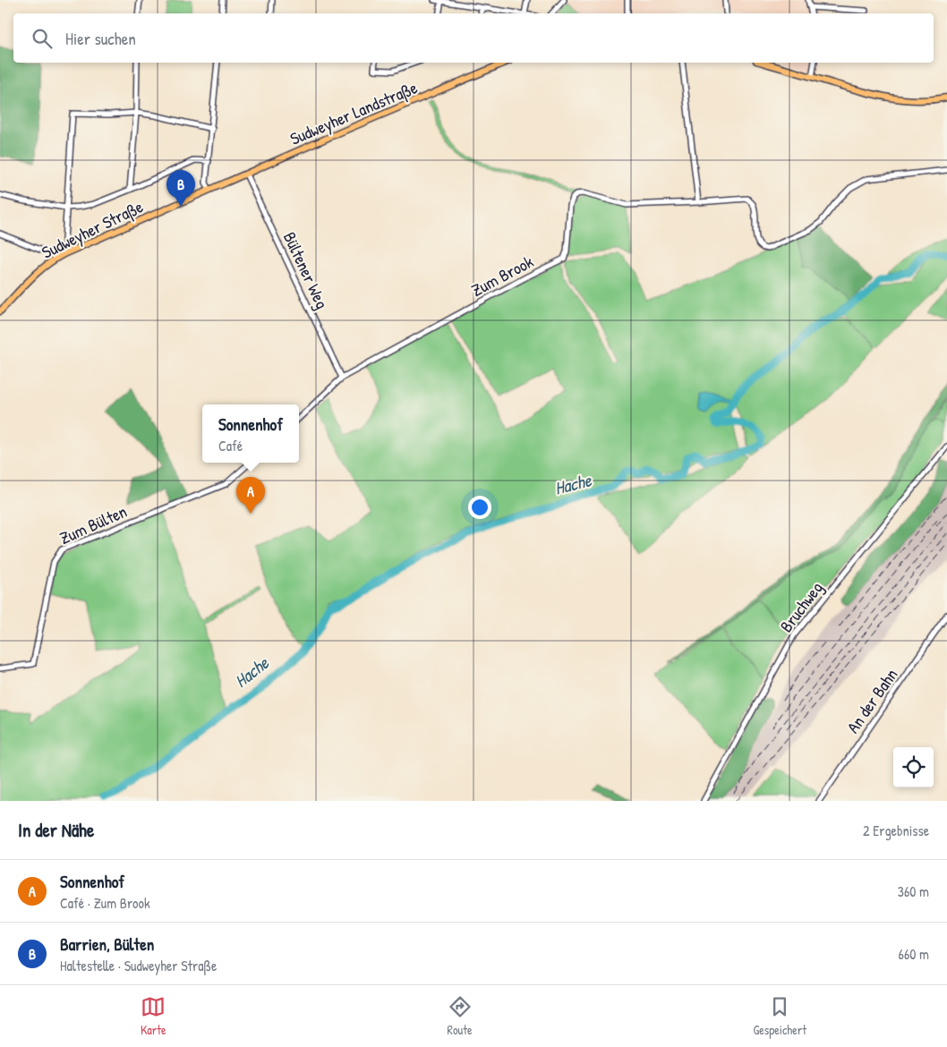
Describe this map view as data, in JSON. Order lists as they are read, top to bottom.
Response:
{
  "streets": {
    "main road": ["Sudweyher Landstraße", "Sudweyher Straße"],
    "street": [
      "Bültener Weg",
      "Zum Brook",
      "Zum Bülten",
      "Bruchweg",
      "An der Bahn"
    ]
  },
  "crossings": [
    ["Sudweyher Landstraße", "Sudweyher Straße"],
    ["Sudweyher Landstraße", "Bültener Weg"],
    ["Bültener Weg", "Zum Brook"]
  ],
  "water": ["Hache"],
  "page": {
    "search": "Hier suchen",
    "pins": ["B", "A"],
    "popup": ["Sonnenhof", "Café"],
    "heading": ["In der Nähe", "2 Ergebnisse"],
    "list": [
      {
        "mark": "A",
        "name": "Sonnenhof",
        "note": "Café · Zum Brook",
        "value": "360 m"
      },
      {
        "mark": "B",
        "name": "Barrien, Bülten",
        "note": "Haltestelle · Sudweyher Straße",
        "value": "660 m"
      }
    ],
    "nav": ["Karte", "Route", "Gespeichert"]
  }
}
